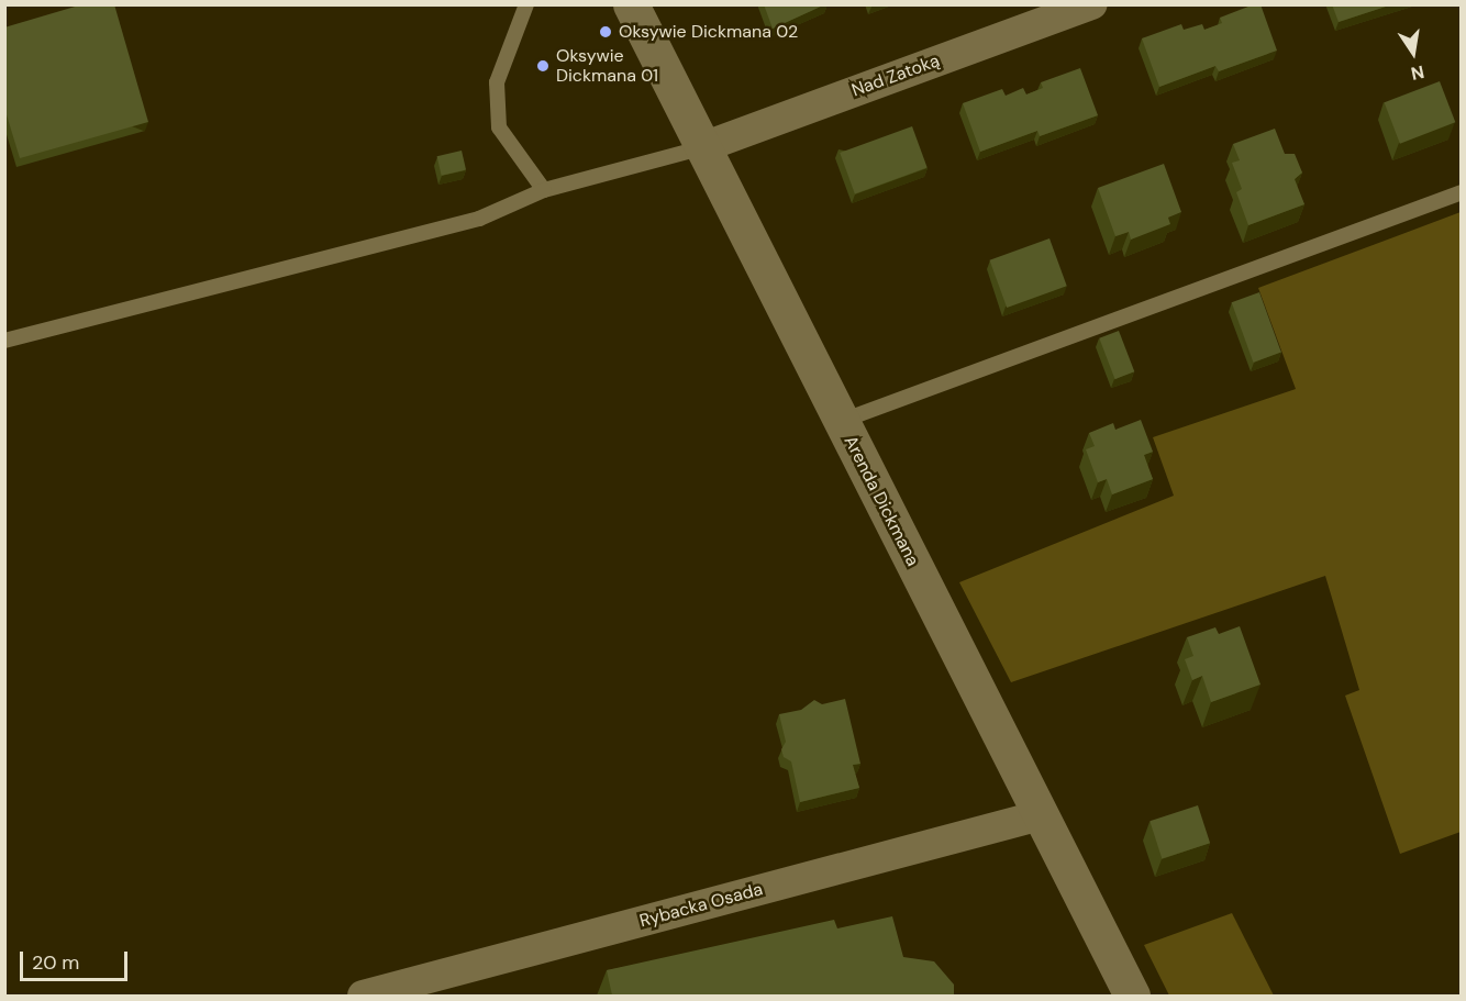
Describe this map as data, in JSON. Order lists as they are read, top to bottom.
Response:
{
  "streets": {
    "street": ["Nad Zatoką", "Arenda Dickmana", "Rybacka Osada"]
  },
  "crossings": [
    ["Nad Zatoką", "Arenda Dickmana"],
    ["Arenda Dickmana", "Rybacka Osada"]
  ],
  "places": ["Oksywie Dickmana 02", "Oksywie Dickmana 01"],
  "scale_bar": "20 m",
  "north": "bottom"
}
